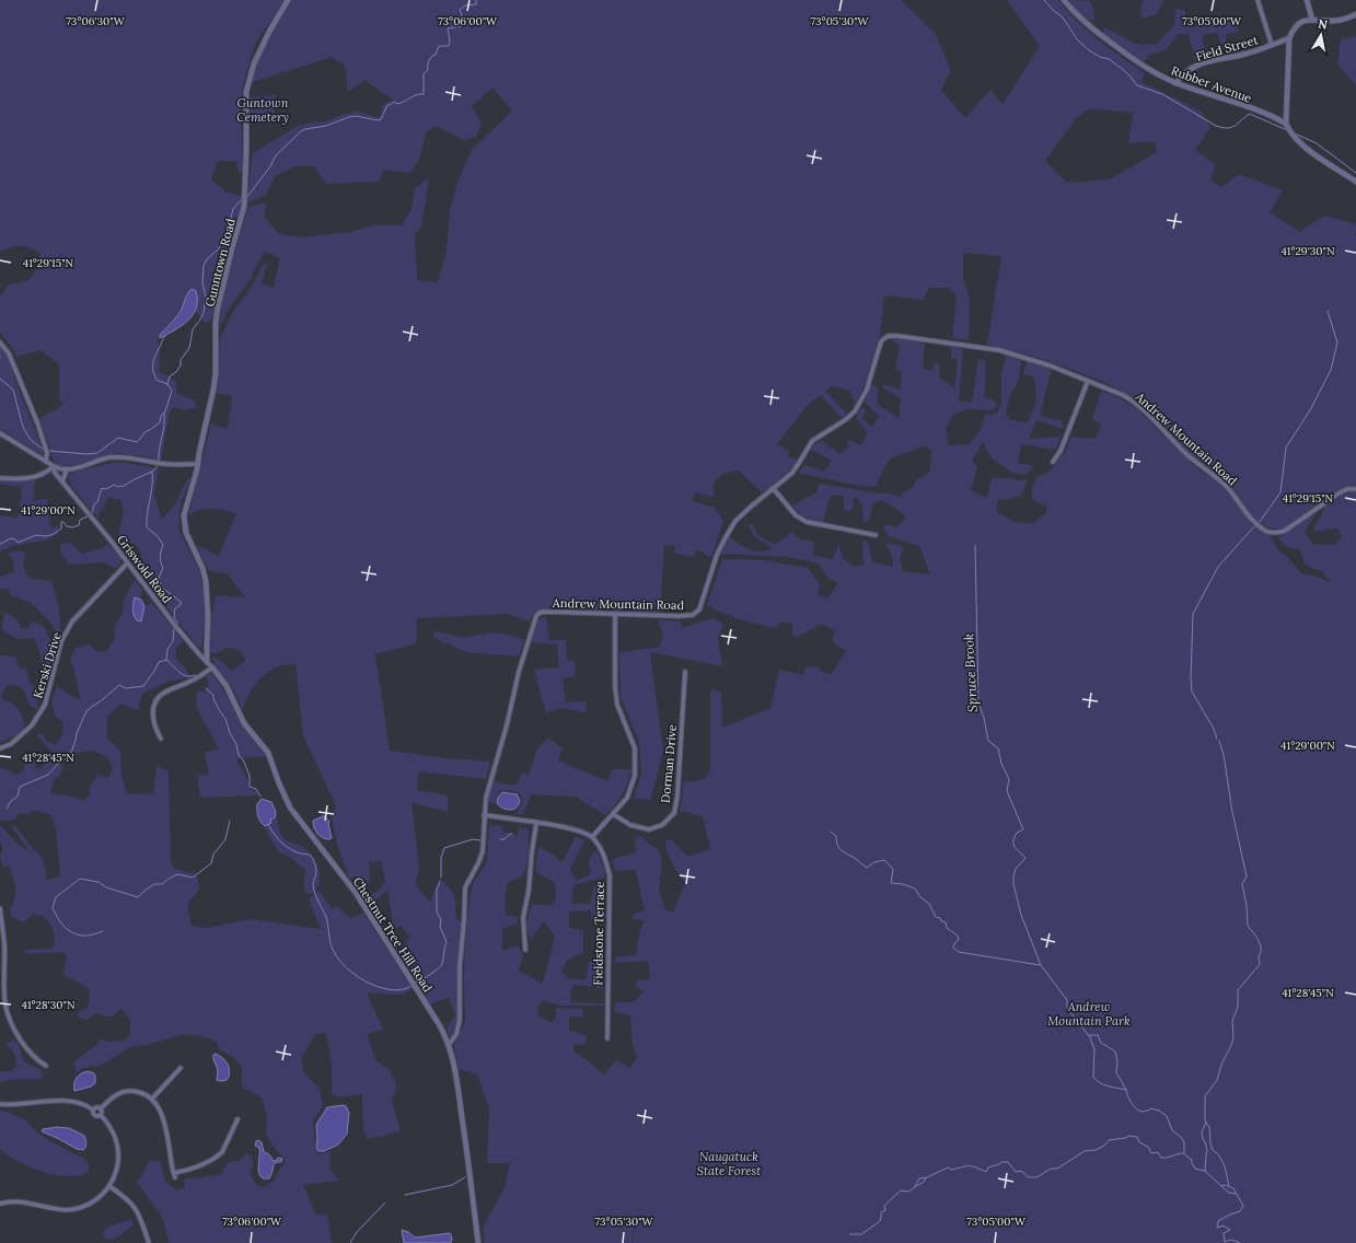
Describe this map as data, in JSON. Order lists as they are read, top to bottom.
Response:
{
  "streets": {
    "street": [
      "Field Street",
      "Rubber Avenue",
      "Gunntown Road",
      "Andrew Mountain Road",
      "Griswold Road",
      "Kerski Drive",
      "Dorman Drive",
      "Fieldstone Terrace",
      "Chestnut Tree Hill Road"
    ]
  },
  "crossings": [
    ["Field Street", "Rubber Avenue"],
    ["Gunntown Road", "Griswold Road"],
    ["Andrew Mountain Road", "Chestnut Tree Hill Road"],
    ["Griswold Road", "Kerski Drive"],
    ["Griswold Road", "Chestnut Tree Hill Road"]
  ],
  "water": ["Spruce Brook"],
  "parks": ["Guntown Cemetery", "Andrew Mountain Park", "Naugatuck State Forest"],
  "north": "top",
  "coordinates": [
    "73°06'30\"W",
    "73°06'00\"W",
    "73°05'30\"W",
    "73°05'00\"W",
    "41°29'30\"N",
    "41°29'15\"N",
    "41°29'00\"N",
    "41°28'45\"N",
    "41°28'30\"N"
  ]
}
